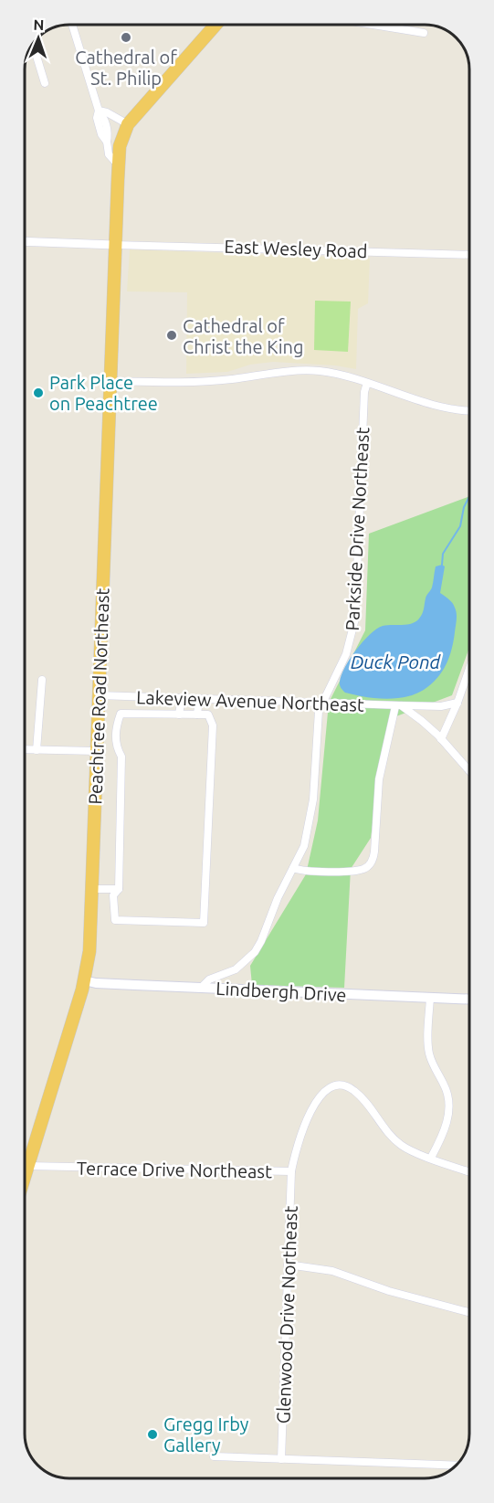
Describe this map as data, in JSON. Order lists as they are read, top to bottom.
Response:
{
  "streets": {
    "highway": ["Peachtree Road Northeast"],
    "main road": ["Lindbergh Drive"],
    "street": [
      "East Wesley Road",
      "Parkside Drive Northeast",
      "Lakeview Avenue Northeast",
      "Terrace Drive Northeast",
      "Glenwood Drive Northeast"
    ]
  },
  "crossings": [
    ["East Wesley Road", "Peachtree Road Northeast"],
    ["Parkside Drive Northeast", "Lakeview Avenue Northeast"],
    ["Parkside Drive Northeast", "Lindbergh Drive"],
    ["Peachtree Road Northeast", "Lakeview Avenue Northeast"],
    ["Peachtree Road Northeast", "Lindbergh Drive"],
    ["Peachtree Road Northeast", "Terrace Drive Northeast"],
    ["Terrace Drive Northeast", "Glenwood Drive Northeast"]
  ],
  "water": ["Duck Pond"],
  "places": [
    "Cathedral of St. Philip",
    "Cathedral of Christ the King",
    "Park Place on Peachtree",
    "Gregg Irby Gallery"
  ],
  "north": "top"
}
